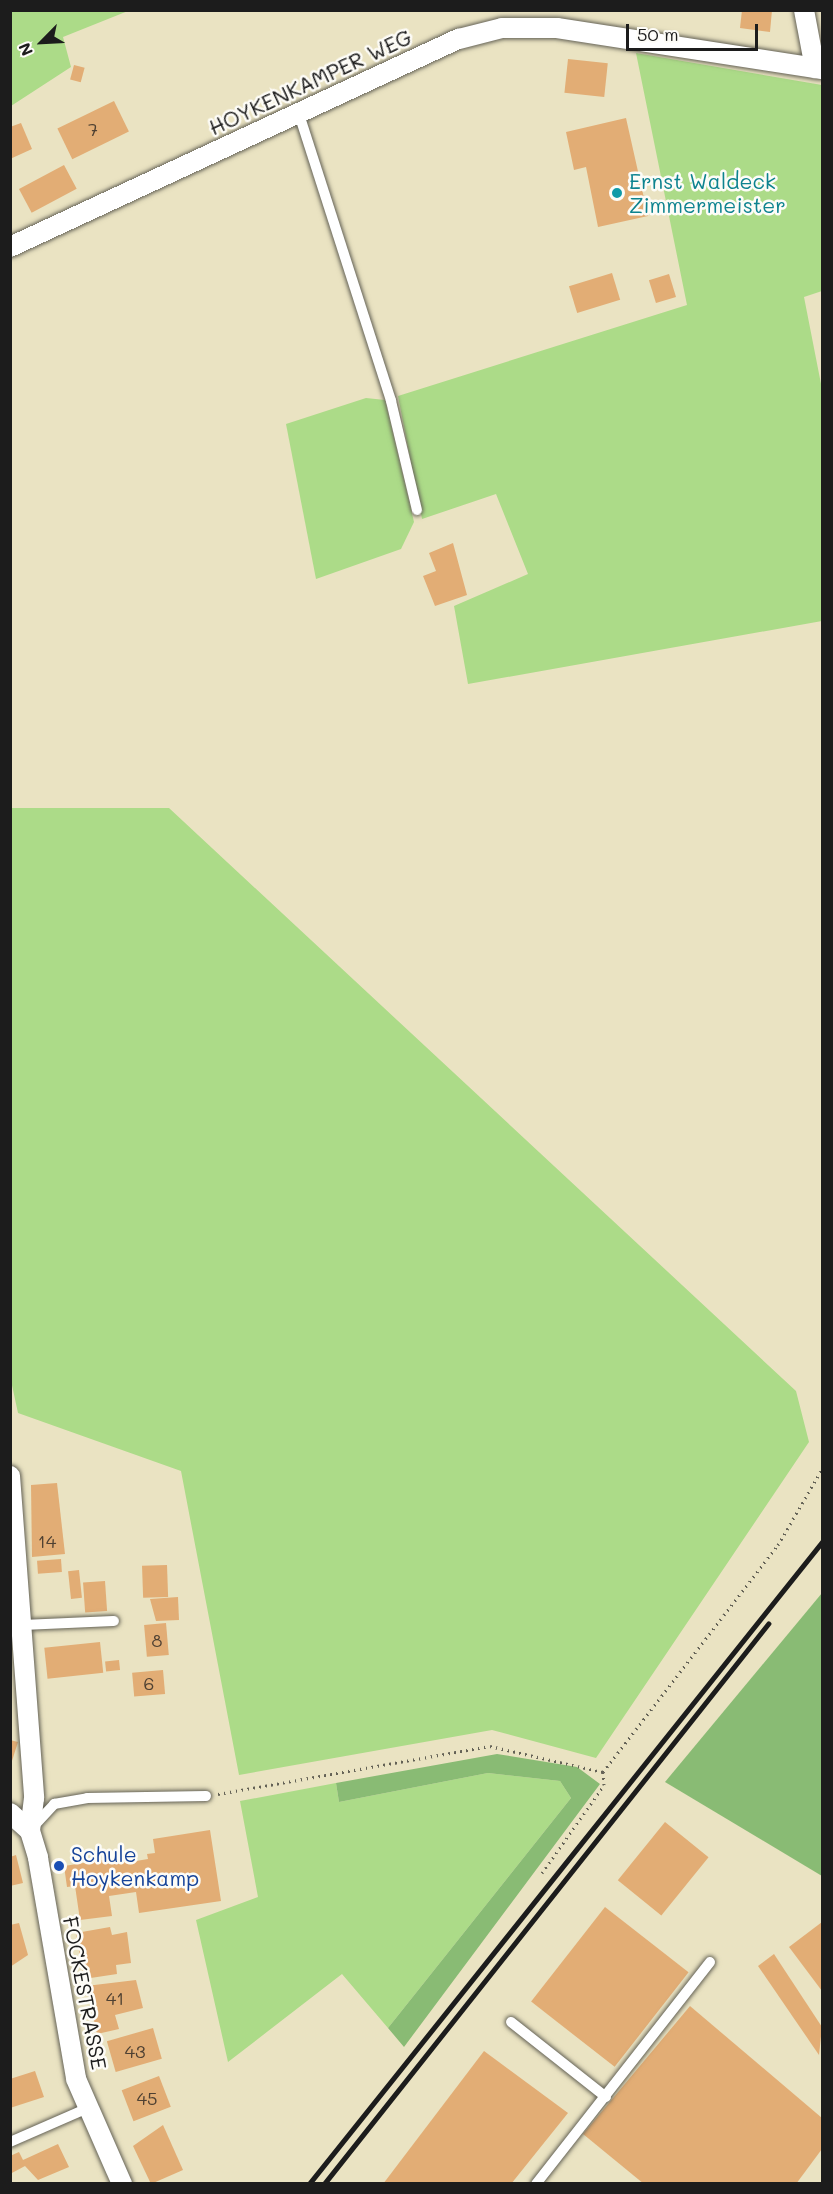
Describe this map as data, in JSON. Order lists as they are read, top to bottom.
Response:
{
  "streets": {
    "street": ["HOYKENKAMPER WEG", "FOCKESTRASSE"]
  },
  "places": ["Ernst Waldeck Zimmermeister", "Schule Hoykenkamp"],
  "house_numbers": [
    "7",
    "14",
    "8",
    "6",
    "41",
    "43",
    "45"
  ],
  "scale_bar": "50 m",
  "north": "bottom left"
}
